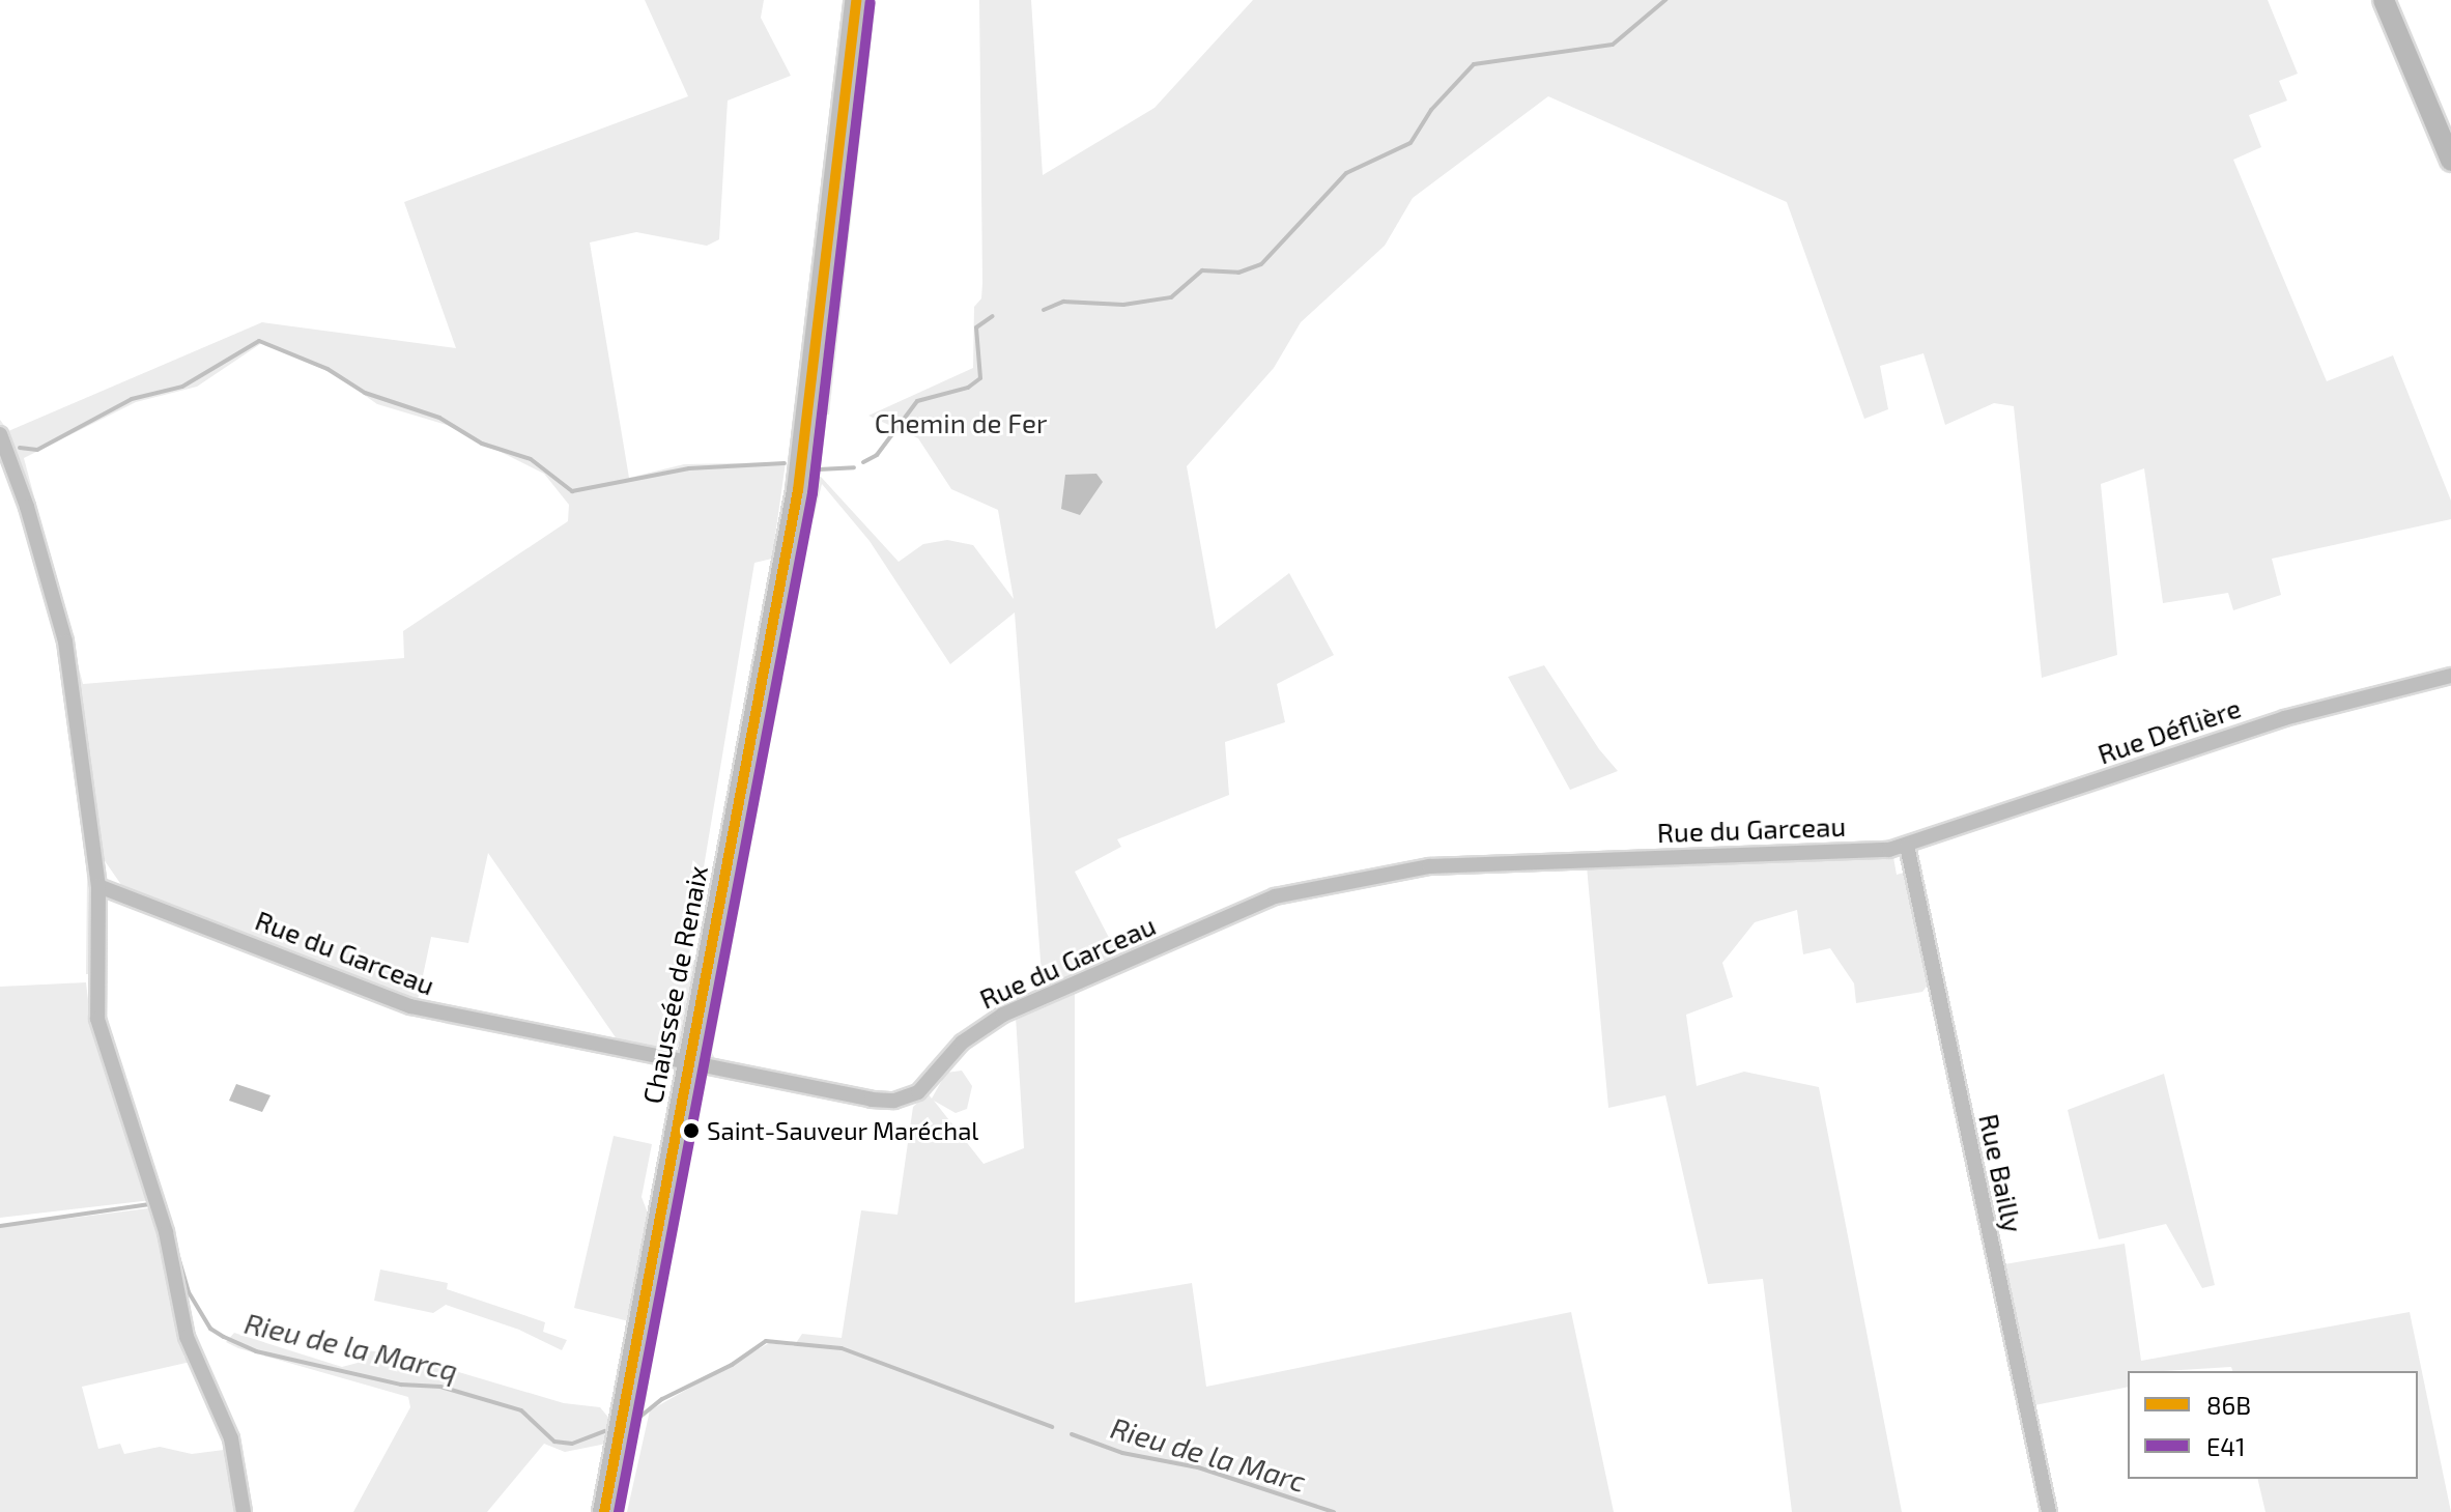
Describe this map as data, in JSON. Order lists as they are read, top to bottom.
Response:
{
  "streets": {
    "main road": ["Chaussée de Renaix"],
    "street": ["Rue Déflière", "Rue du Garceau", "Rue Bailly"]
  },
  "crossings": [
    ["Rue Déflière", "Rue du Garceau"],
    ["Rue Déflière", "Rue Bailly"],
    ["Rue du Garceau", "Chaussée de Renaix"],
    ["Rue du Garceau", "Rue Bailly"]
  ],
  "water": ["Rieu de la Marcq", "Rieu de la Marc"],
  "parks": ["Chemin de Fer"],
  "places": ["Saint-Sauveur Maréchal"],
  "lines": ["transit line 86B", "transit line E41"],
  "legend": ["86B", "E41"]
}
